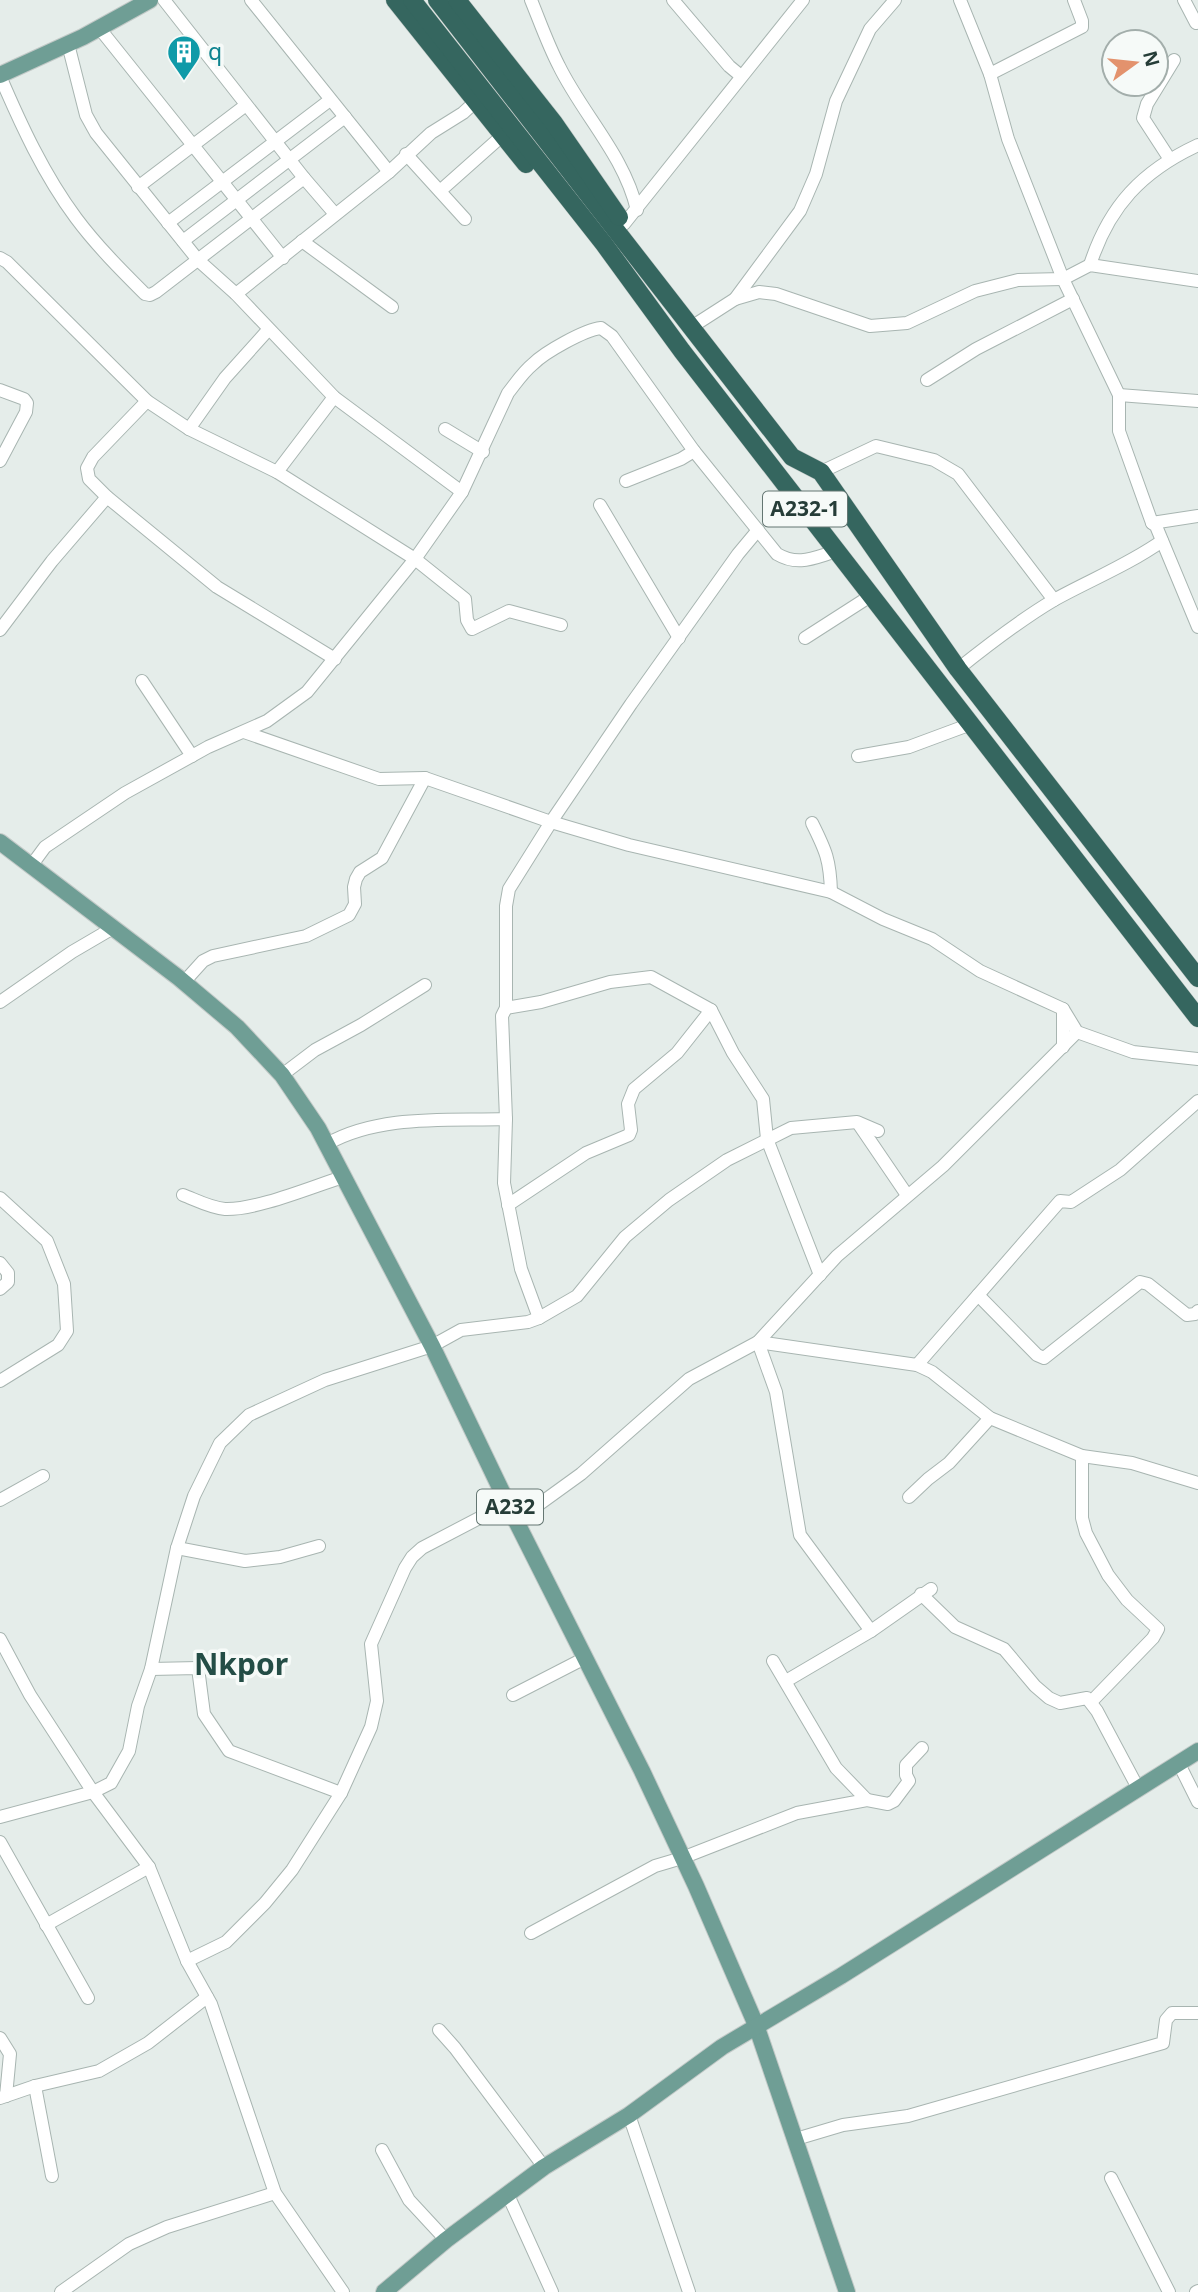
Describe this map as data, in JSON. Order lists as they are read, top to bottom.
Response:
{
  "streets": {
    "highway": ["A232-1"],
    "main road": ["A232"]
  },
  "districts": ["Nkpor"],
  "places": {
    "building": ["q"]
  },
  "north": "right"
}
